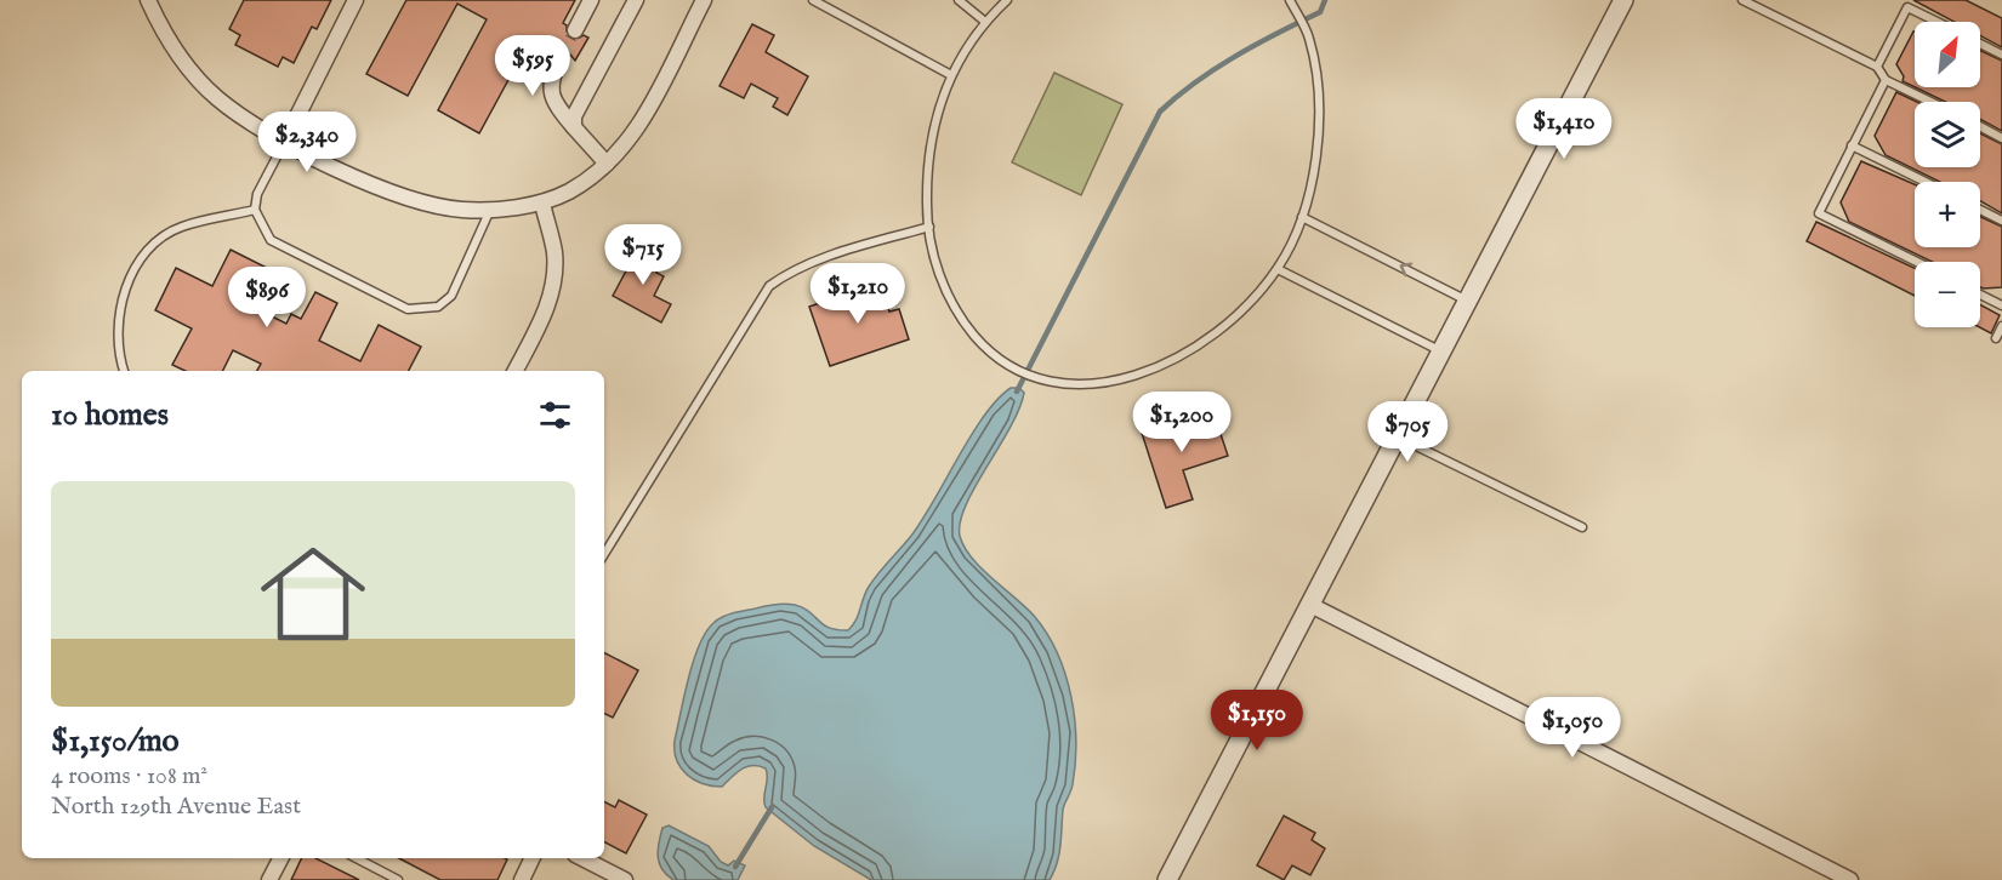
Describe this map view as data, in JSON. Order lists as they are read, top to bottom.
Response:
{
  "north": "top right",
  "page": {
    "map_buttons": ["+", "−"],
    "price": [
      "$595",
      "$1,410",
      "$2,340",
      "$715",
      "$1,210",
      "$896",
      "$1,200",
      "$705",
      "$1,150",
      "$1,050"
    ],
    "heading": "10 homes",
    "list": [
      {
        "name": "$1,150/mo",
        "note": "4 rooms · 108 m² · North 129th Avenue East"
      }
    ]
  }
}
